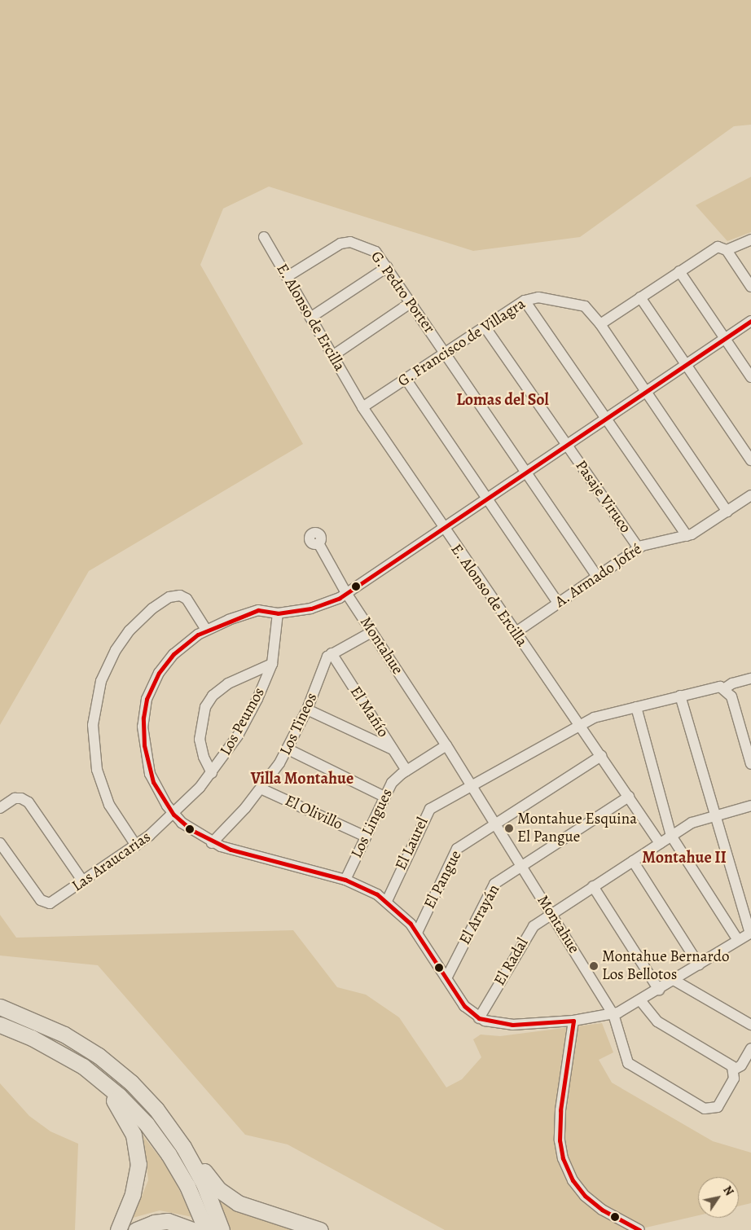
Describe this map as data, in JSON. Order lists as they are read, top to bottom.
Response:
{
  "streets": {
    "street": [
      "G. Pedro Porter",
      "E. Alonso de Ercilla",
      "G. Francisco de Villagra",
      "Pasaje Viruco",
      "A. Armado Jofré",
      "Montahue",
      "El Mañío",
      "Los Peumos",
      "Los Tineos",
      "El Olivillo",
      "Los Lingues",
      "El Laurel",
      "Las Araucarias",
      "El Pangue",
      "El Arrayán",
      "El Radal"
    ]
  },
  "crossings": [
    ["G. Pedro Porter", "E. Alonso de Ercilla"],
    ["G. Pedro Porter", "G. Francisco de Villagra"],
    ["G. Pedro Porter", "A. Armado Jofré"],
    ["E. Alonso de Ercilla", "G. Francisco de Villagra"],
    ["E. Alonso de Ercilla", "A. Armado Jofré"],
    ["E. Alonso de Ercilla", "El Laurel"],
    ["E. Alonso de Ercilla", "El Pangue"],
    ["E. Alonso de Ercilla", "El Arrayán"],
    ["E. Alonso de Ercilla", "El Radal"],
    ["G. Francisco de Villagra", "Pasaje Viruco"],
    ["G. Francisco de Villagra", "A. Armado Jofré"],
    ["Pasaje Viruco", "A. Armado Jofré"],
    ["Montahue", "Los Lingues"],
    ["Montahue", "El Laurel"],
    ["Montahue", "El Pangue"],
    ["Montahue", "El Arrayán"],
    ["Montahue", "El Radal"],
    ["El Mañío", "Los Tineos"],
    ["El Mañío", "Los Lingues"],
    ["Los Peumos", "Las Araucarias"],
    ["Los Tineos", "El Olivillo"],
    ["El Olivillo", "Los Lingues"]
  ],
  "districts": ["Lomas del Sol", "Villa Montahue", "Montahue II"],
  "places": ["Montahue Esquina El Pangue", "Montahue Bernardo Los Bellotos"],
  "north": "top right"
}
